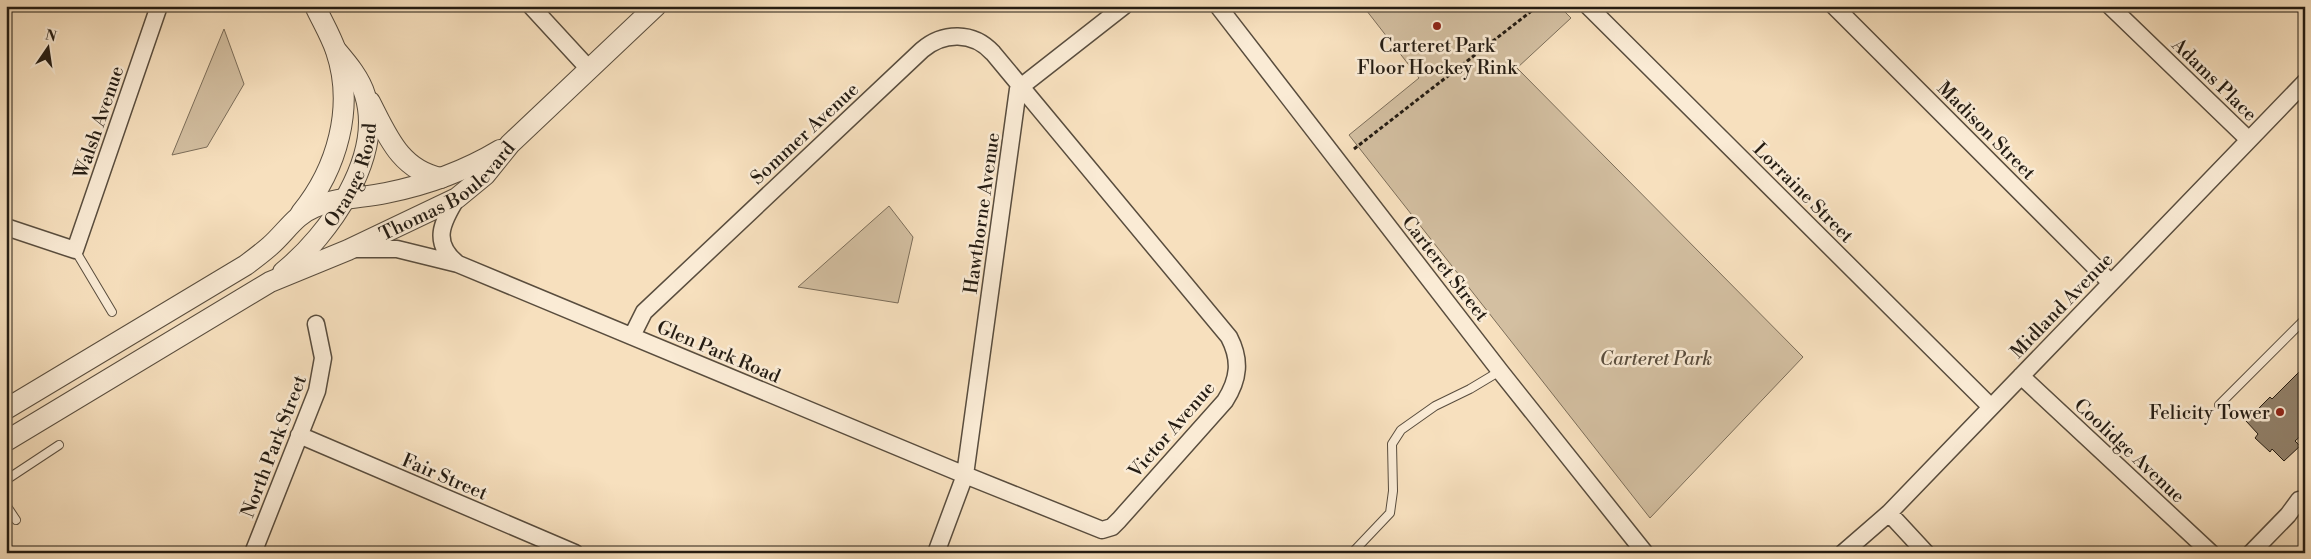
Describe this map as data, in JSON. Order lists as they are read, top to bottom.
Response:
{
  "streets": {
    "street": [
      "Adams Place",
      "Walsh Avenue",
      "Madison Street",
      "Sommer Avenue",
      "Orange Road",
      "Lorraine Street",
      "Thomas Boulevard",
      "Hawthorne Avenue",
      "Carteret Street",
      "Midland Avenue",
      "Glen Park Road",
      "Victor Avenue",
      "North Park Street",
      "Coolidge Avenue",
      "Fair Street"
    ]
  },
  "crossings": [
    ["Adams Place", "Midland Avenue"],
    ["Madison Street", "Midland Avenue"],
    ["Sommer Avenue", "Hawthorne Avenue"],
    ["Sommer Avenue", "Glen Park Road"],
    ["Sommer Avenue", "Victor Avenue"],
    ["Orange Road", "Thomas Boulevard"],
    ["Lorraine Street", "Midland Avenue"],
    ["Thomas Boulevard", "Glen Park Road"],
    ["Hawthorne Avenue", "Glen Park Road"],
    ["Hawthorne Avenue", "Victor Avenue"],
    ["Midland Avenue", "Coolidge Avenue"],
    ["Glen Park Road", "Victor Avenue"],
    ["North Park Street", "Fair Street"]
  ],
  "parks": ["Carteret Park"],
  "places": ["Carteret Park Floor Hockey Rink", "Felicity Tower"],
  "north": "top"
}
